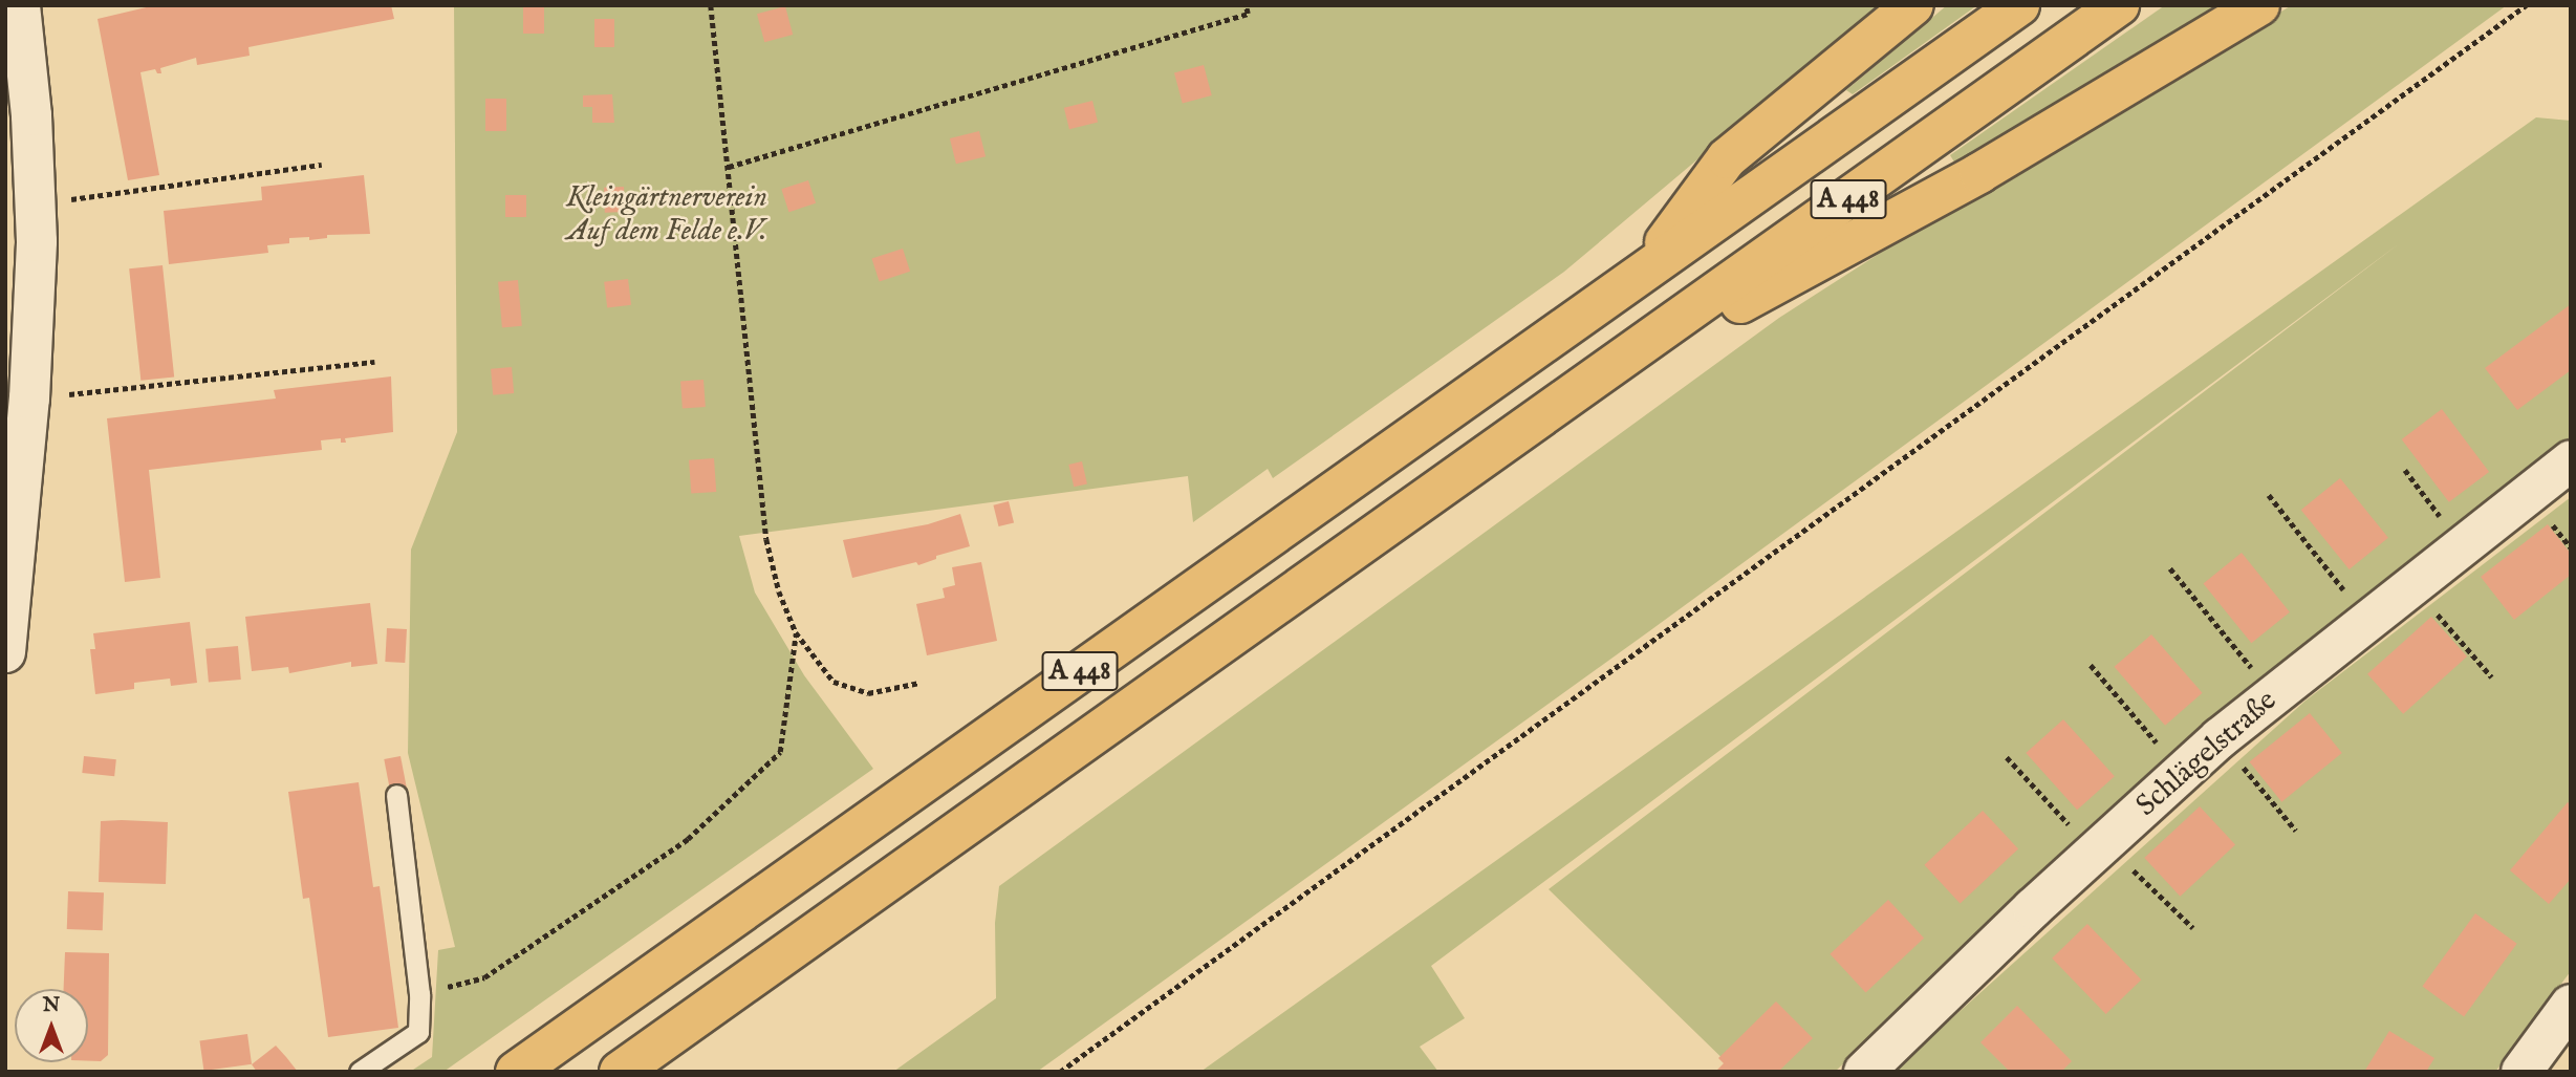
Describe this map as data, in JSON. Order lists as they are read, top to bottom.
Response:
{
  "streets": {
    "highway": ["A 448"],
    "street": ["Schlägelstraße"]
  },
  "parks": ["Kleingärtnerverein Auf dem Felde e.V."],
  "north": "top"
}
